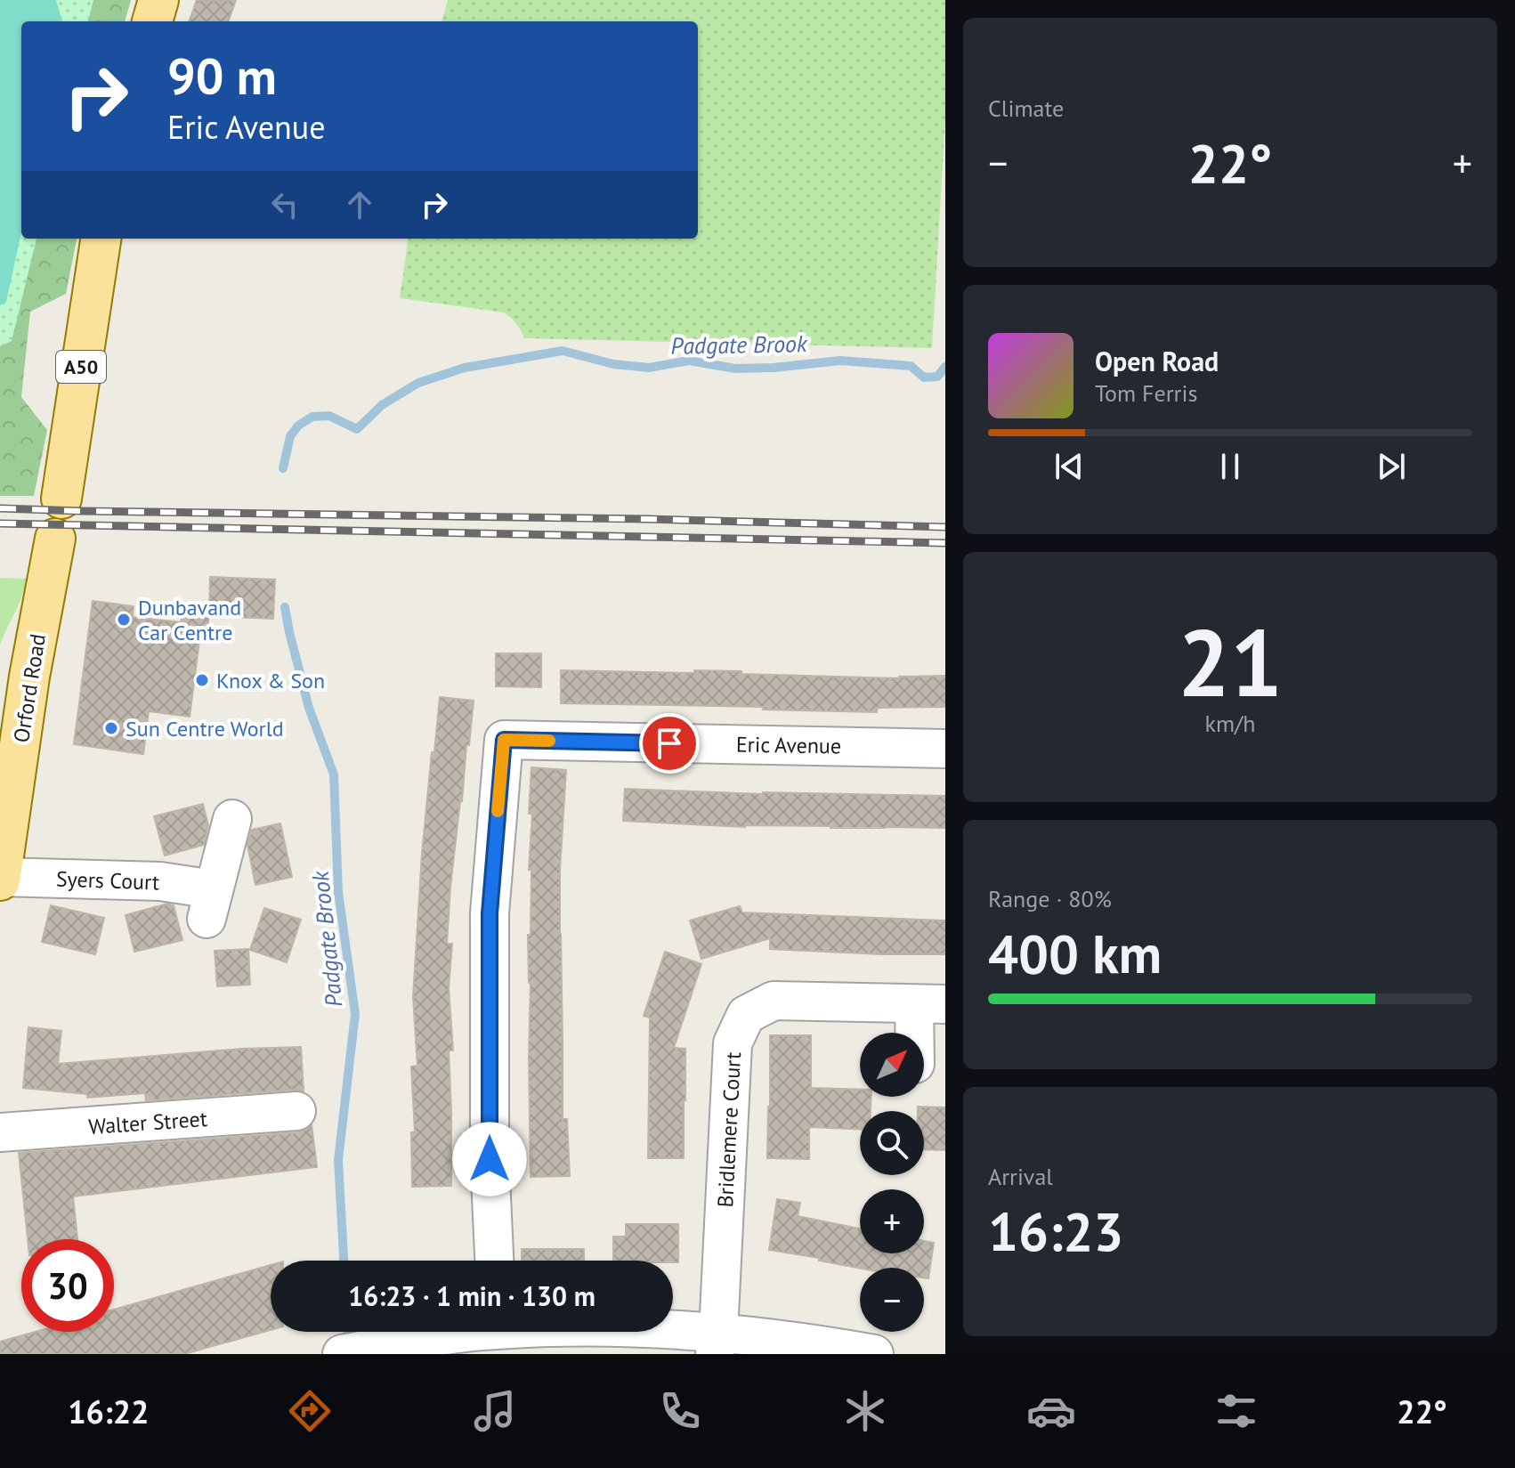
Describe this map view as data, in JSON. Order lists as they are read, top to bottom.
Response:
{
  "streets": {
    "main road": ["A50", "Orford Road"],
    "street": [
      "Eric Avenue",
      "Syers Court",
      "Walter Street",
      "Bridlemere Court"
    ]
  },
  "crossings": [
    ["Orford Road", "Syers Court"]
  ],
  "water": ["Padgate Brook"],
  "places": ["Dunbavand Car Centre", "Knox & Son", "Sun Centre World"],
  "north": "top right",
  "page": {
    "tile": [
      "Climate",
      ["21", "km/h"],
      ["Range · 80%", "400 km"],
      ["Arrival", "16:23"]
    ],
    "turn": ["90 m", "Eric Avenue"],
    "heat": ["−", "22°", "+"],
    "song": ["Open Road", "Tom Ferris"],
    "map_buttons": ["+", "−"],
    "limit": "30",
    "trip": "16:23 · 1 min · 130 m",
    "tabs": ["16:22", "22°"]
  }
}
